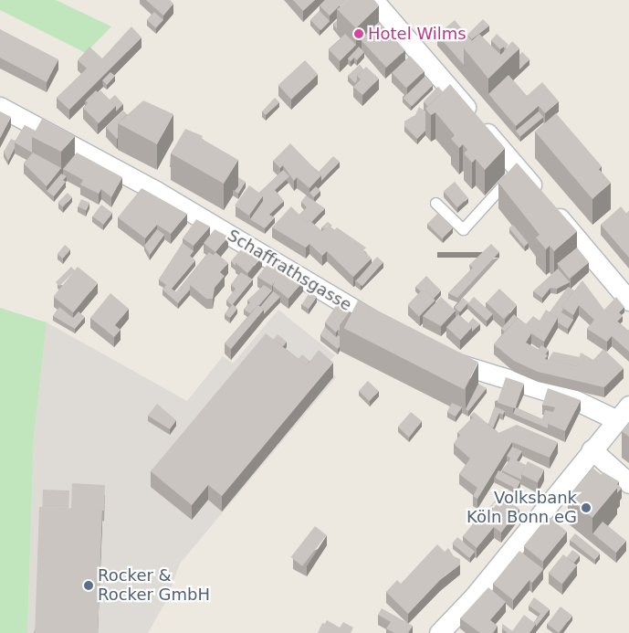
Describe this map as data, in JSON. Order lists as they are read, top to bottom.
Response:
{
  "streets": {
    "street": ["Schaffrathsgasse"]
  },
  "places": ["Hotel Wilms", "Volksbank Köln Bonn eG", "Rocker & Rocker GmbH"]
}
